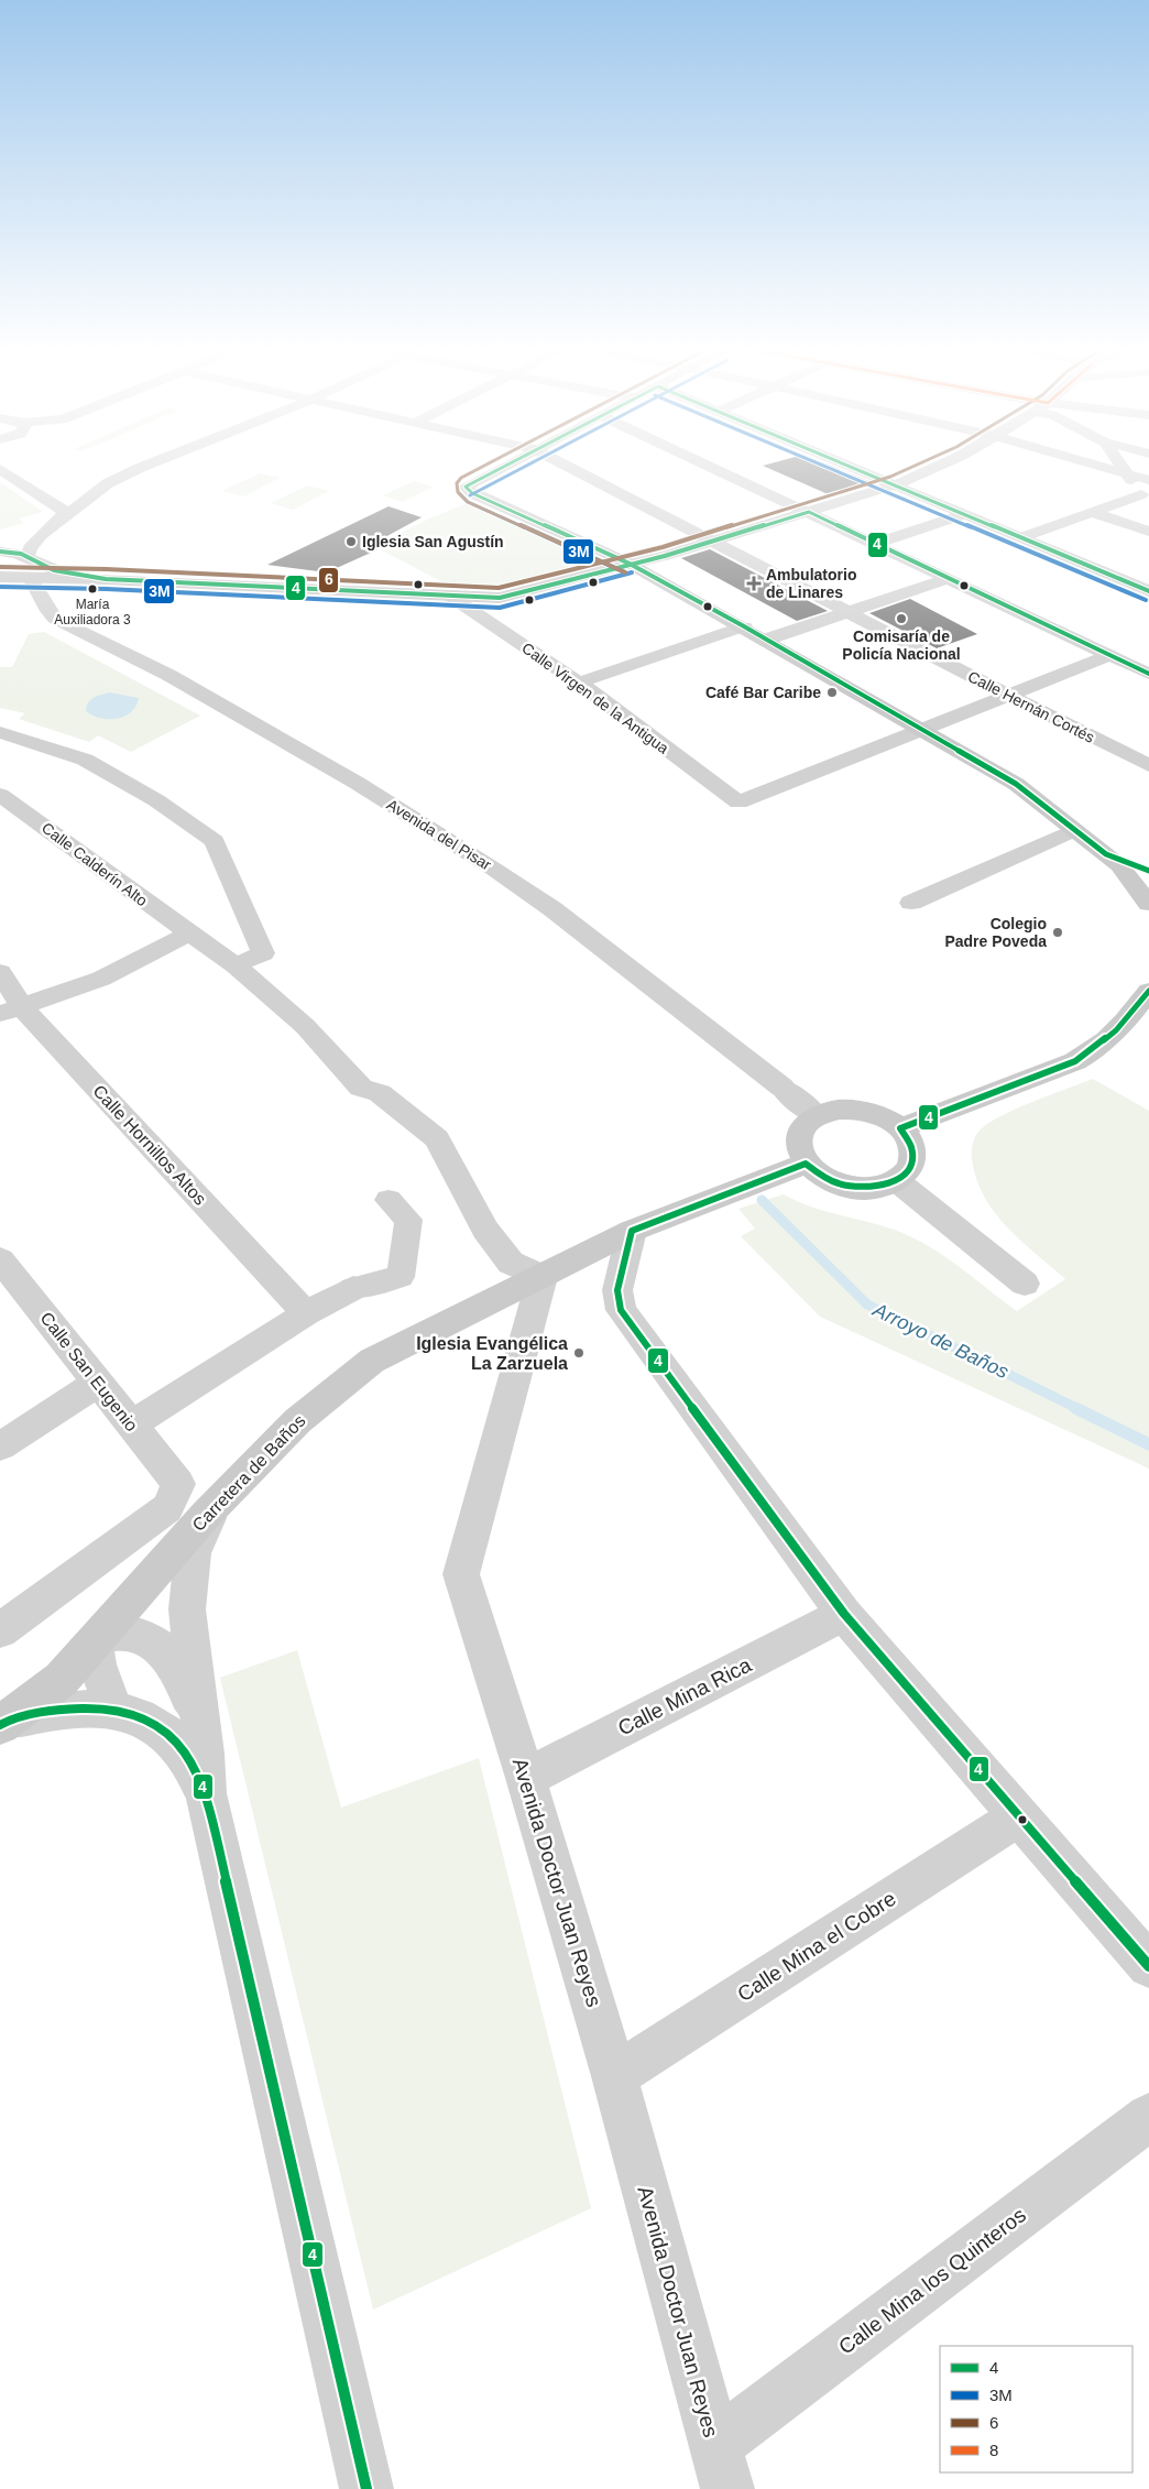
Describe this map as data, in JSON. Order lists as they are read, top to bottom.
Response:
{
  "streets": {
    "main road": ["Carretera de Baños"],
    "street": [
      "Calle Virgen de la Antigua",
      "Calle Hernán Cortés",
      "Avenida del Pisar",
      "Calle Calderín Alto",
      "Calle Hornillos Altos",
      "Calle San Eugenio",
      "Calle Mina Rica",
      "Avenida Doctor Juan Reyes",
      "Calle Mina el Cobre",
      "Calle Mina los Quinteros"
    ]
  },
  "crossings": [
    ["Avenida del Pisar", "Carretera de Baños"],
    ["Carretera de Baños", "Avenida Doctor Juan Reyes"],
    ["Calle Mina Rica", "Avenida Doctor Juan Reyes"],
    ["Avenida Doctor Juan Reyes", "Calle Mina el Cobre"],
    ["Avenida Doctor Juan Reyes", "Calle Mina los Quinteros"]
  ],
  "water": ["Arroyo de Baños"],
  "places": {
    "other": [
      "Iglesia San Agustín",
      "María Auxiliadora 3",
      "Comisaría de Policía Nacional",
      "Café Bar Caribe",
      "Colegio Padre Poveda",
      "Iglesia Evangélica La Zarzuela"
    ],
    "health": ["Ambulatorio de Linares"]
  },
  "lines": ["transit line 4", "transit line 3M", "transit line 6"],
  "legend": [
    "4",
    "3M",
    "6",
    "8"
  ]
}
